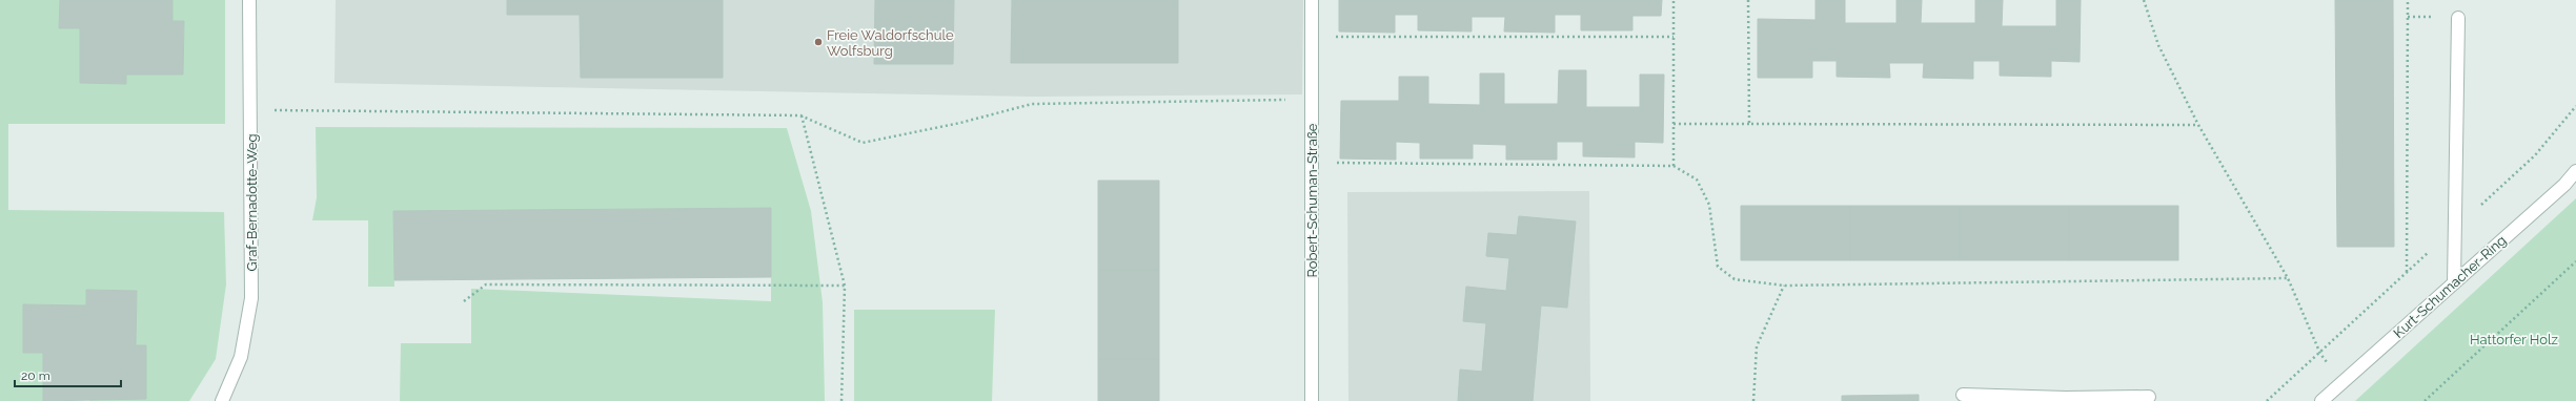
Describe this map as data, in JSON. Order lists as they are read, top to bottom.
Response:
{
  "streets": {
    "street": ["Robert-Schuman-Straße", "Graf-Bernadotte-Weg", "Kurt-Schumacher-Ring"]
  },
  "parks": ["Hattorfer Holz"],
  "places": ["Freie Waldorfschule Wolfsburg"],
  "scale_bar": "20 m"
}
